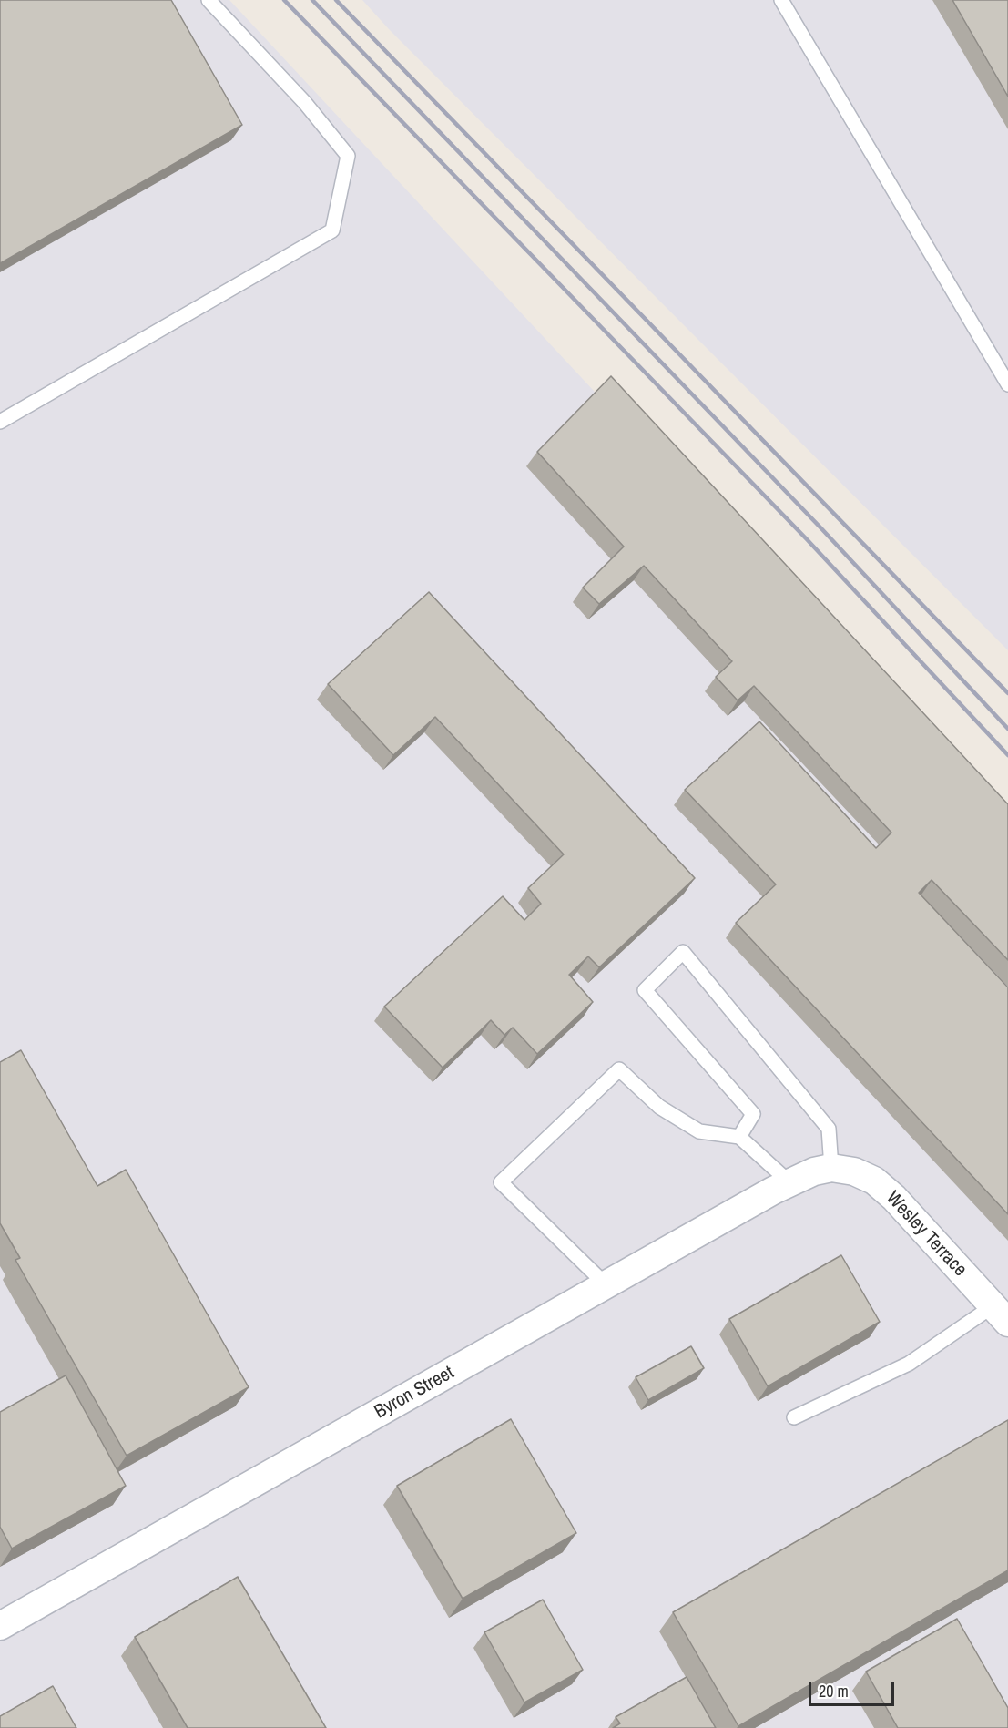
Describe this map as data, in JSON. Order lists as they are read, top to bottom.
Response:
{
  "streets": {
    "street": ["Wesley Terrace", "Byron Street"]
  },
  "crossings": [
    ["Wesley Terrace", "Byron Street"]
  ],
  "scale_bar": "20 m"
}
